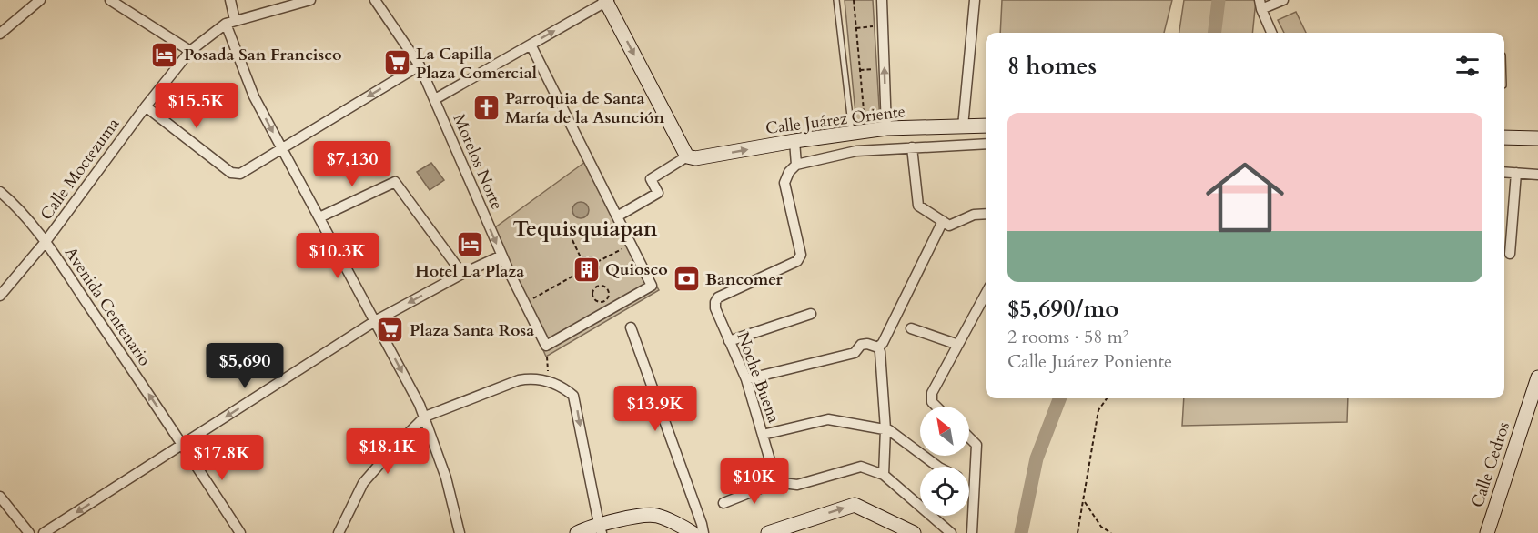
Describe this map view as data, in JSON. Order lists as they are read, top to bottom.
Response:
{
  "streets": {
    "street": [
      "Calle Juárez Oriente",
      "Morelos Norte",
      "Calle Moctezuma",
      "Avenida Centenario",
      "Noche Buena",
      "Calle Cedros"
    ]
  },
  "crossings": [
    ["Calle Juárez Oriente", "Noche Buena"],
    ["Calle Moctezuma", "Avenida Centenario"]
  ],
  "one_way": ["Calle Juárez Oriente", "Morelos Norte", "Avenida Centenario"],
  "districts": ["Tequisquiapan"],
  "places": {
    "hotel": ["Posada San Francisco", "Hotel La Plaza"],
    "supermarket": ["La Capilla Plaza Comercial", "Plaza Santa Rosa"],
    "church": ["Parroquia de Santa María de la Asunción"],
    "building": ["Quiosco"],
    "bank": ["Bancomer"]
  },
  "north": "top left",
  "page": {
    "heading": "8 homes",
    "price": [
      "$15.5K",
      "$7,130",
      "$10.3K",
      "$5,690",
      "$13.9K",
      "$18.1K",
      "$17.8K",
      "$10K"
    ],
    "list": [
      {
        "name": "$5,690/mo",
        "note": "2 rooms · 58 m² · Calle Juárez Poniente"
      }
    ]
  }
}
